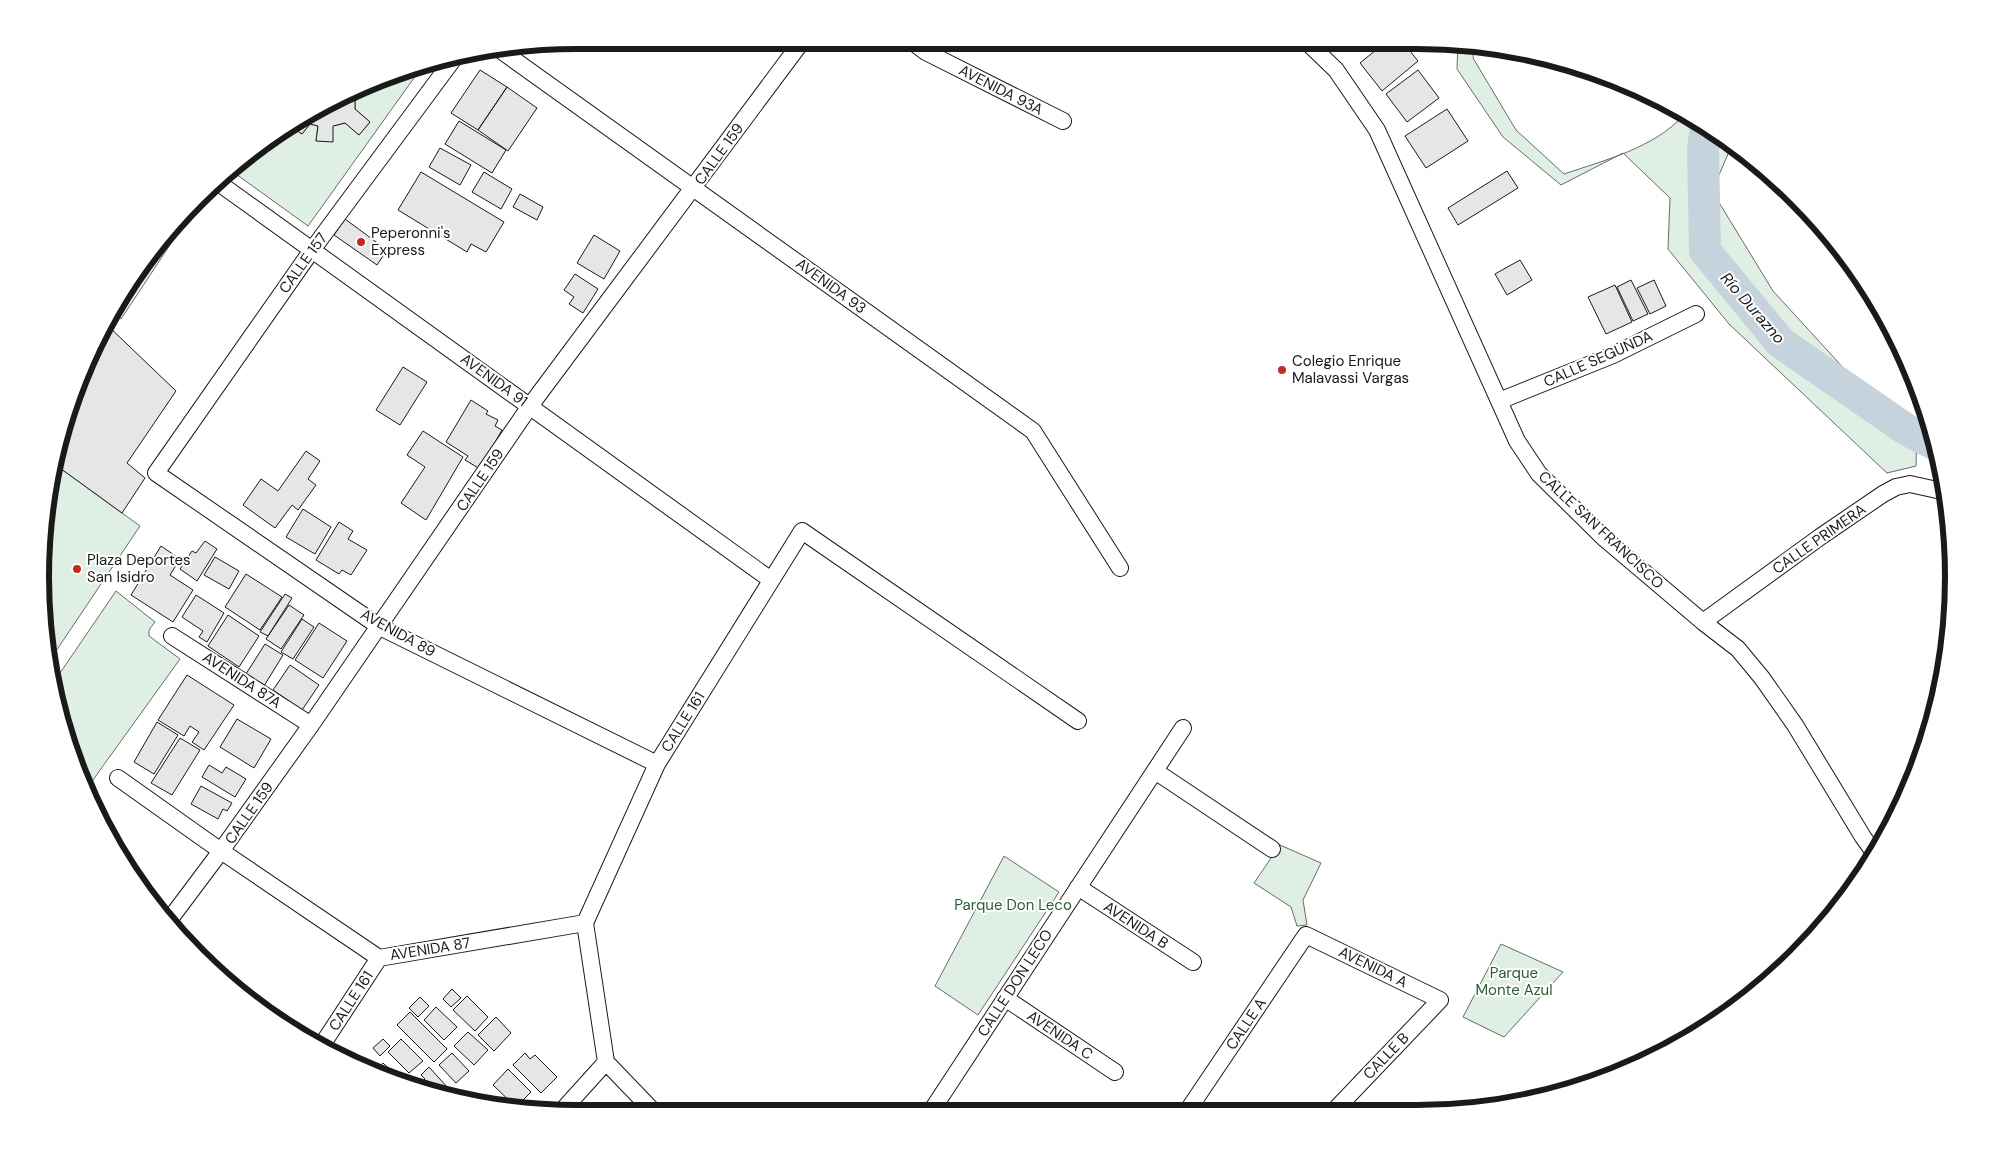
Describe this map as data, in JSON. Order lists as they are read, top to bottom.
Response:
{
  "streets": {
    "street": [
      "AVENIDA 93A",
      "CALLE 159",
      "CALLE 157",
      "AVENIDA 93",
      "CALLE SEGUNDA",
      "AVENIDA 91",
      "CALLE SAN FRANCISCO",
      "CALLE PRIMERA",
      "AVENIDA 89",
      "AVENIDA 87A",
      "CALLE 161",
      "AVENIDA B",
      "AVENIDA 87",
      "AVENIDA A",
      "CALLE DON LECO",
      "CALLE A",
      "AVENIDA C",
      "CALLE B"
    ]
  },
  "crossings": [
    ["CALLE 159", "AVENIDA 93"],
    ["CALLE 159", "AVENIDA 91"],
    ["CALLE 159", "AVENIDA 89"],
    ["CALLE 159", "AVENIDA 87A"],
    ["CALLE 159", "AVENIDA 87"],
    ["CALLE 157", "AVENIDA 91"],
    ["CALLE 157", "AVENIDA 89"],
    ["CALLE SEGUNDA", "CALLE SAN FRANCISCO"],
    ["AVENIDA 91", "CALLE 161"],
    ["CALLE SAN FRANCISCO", "CALLE PRIMERA"],
    ["AVENIDA 89", "CALLE 161"],
    ["CALLE 161", "AVENIDA 87"],
    ["AVENIDA B", "CALLE DON LECO"],
    ["AVENIDA A", "CALLE A"],
    ["AVENIDA A", "CALLE B"],
    ["CALLE DON LECO", "AVENIDA C"]
  ],
  "water": ["Río Durazno"],
  "parks": ["Parque Don Leco", "Parque Monte Azul"],
  "places": ["Peperonni's Express", "Colegio Enrique Malavassi Vargas", "Plaza Deportes San Isidro"]
}
